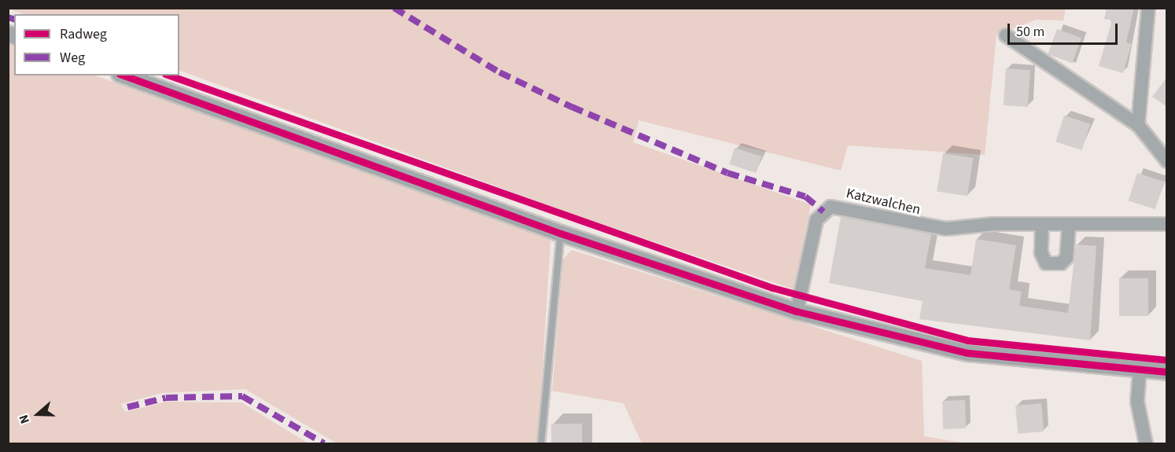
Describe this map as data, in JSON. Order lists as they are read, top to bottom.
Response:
{
  "streets": {
    "street": ["Katzwalchen"]
  },
  "legend": ["Radweg", "Weg"],
  "scale_bar": "50 m",
  "north": "left"
}
